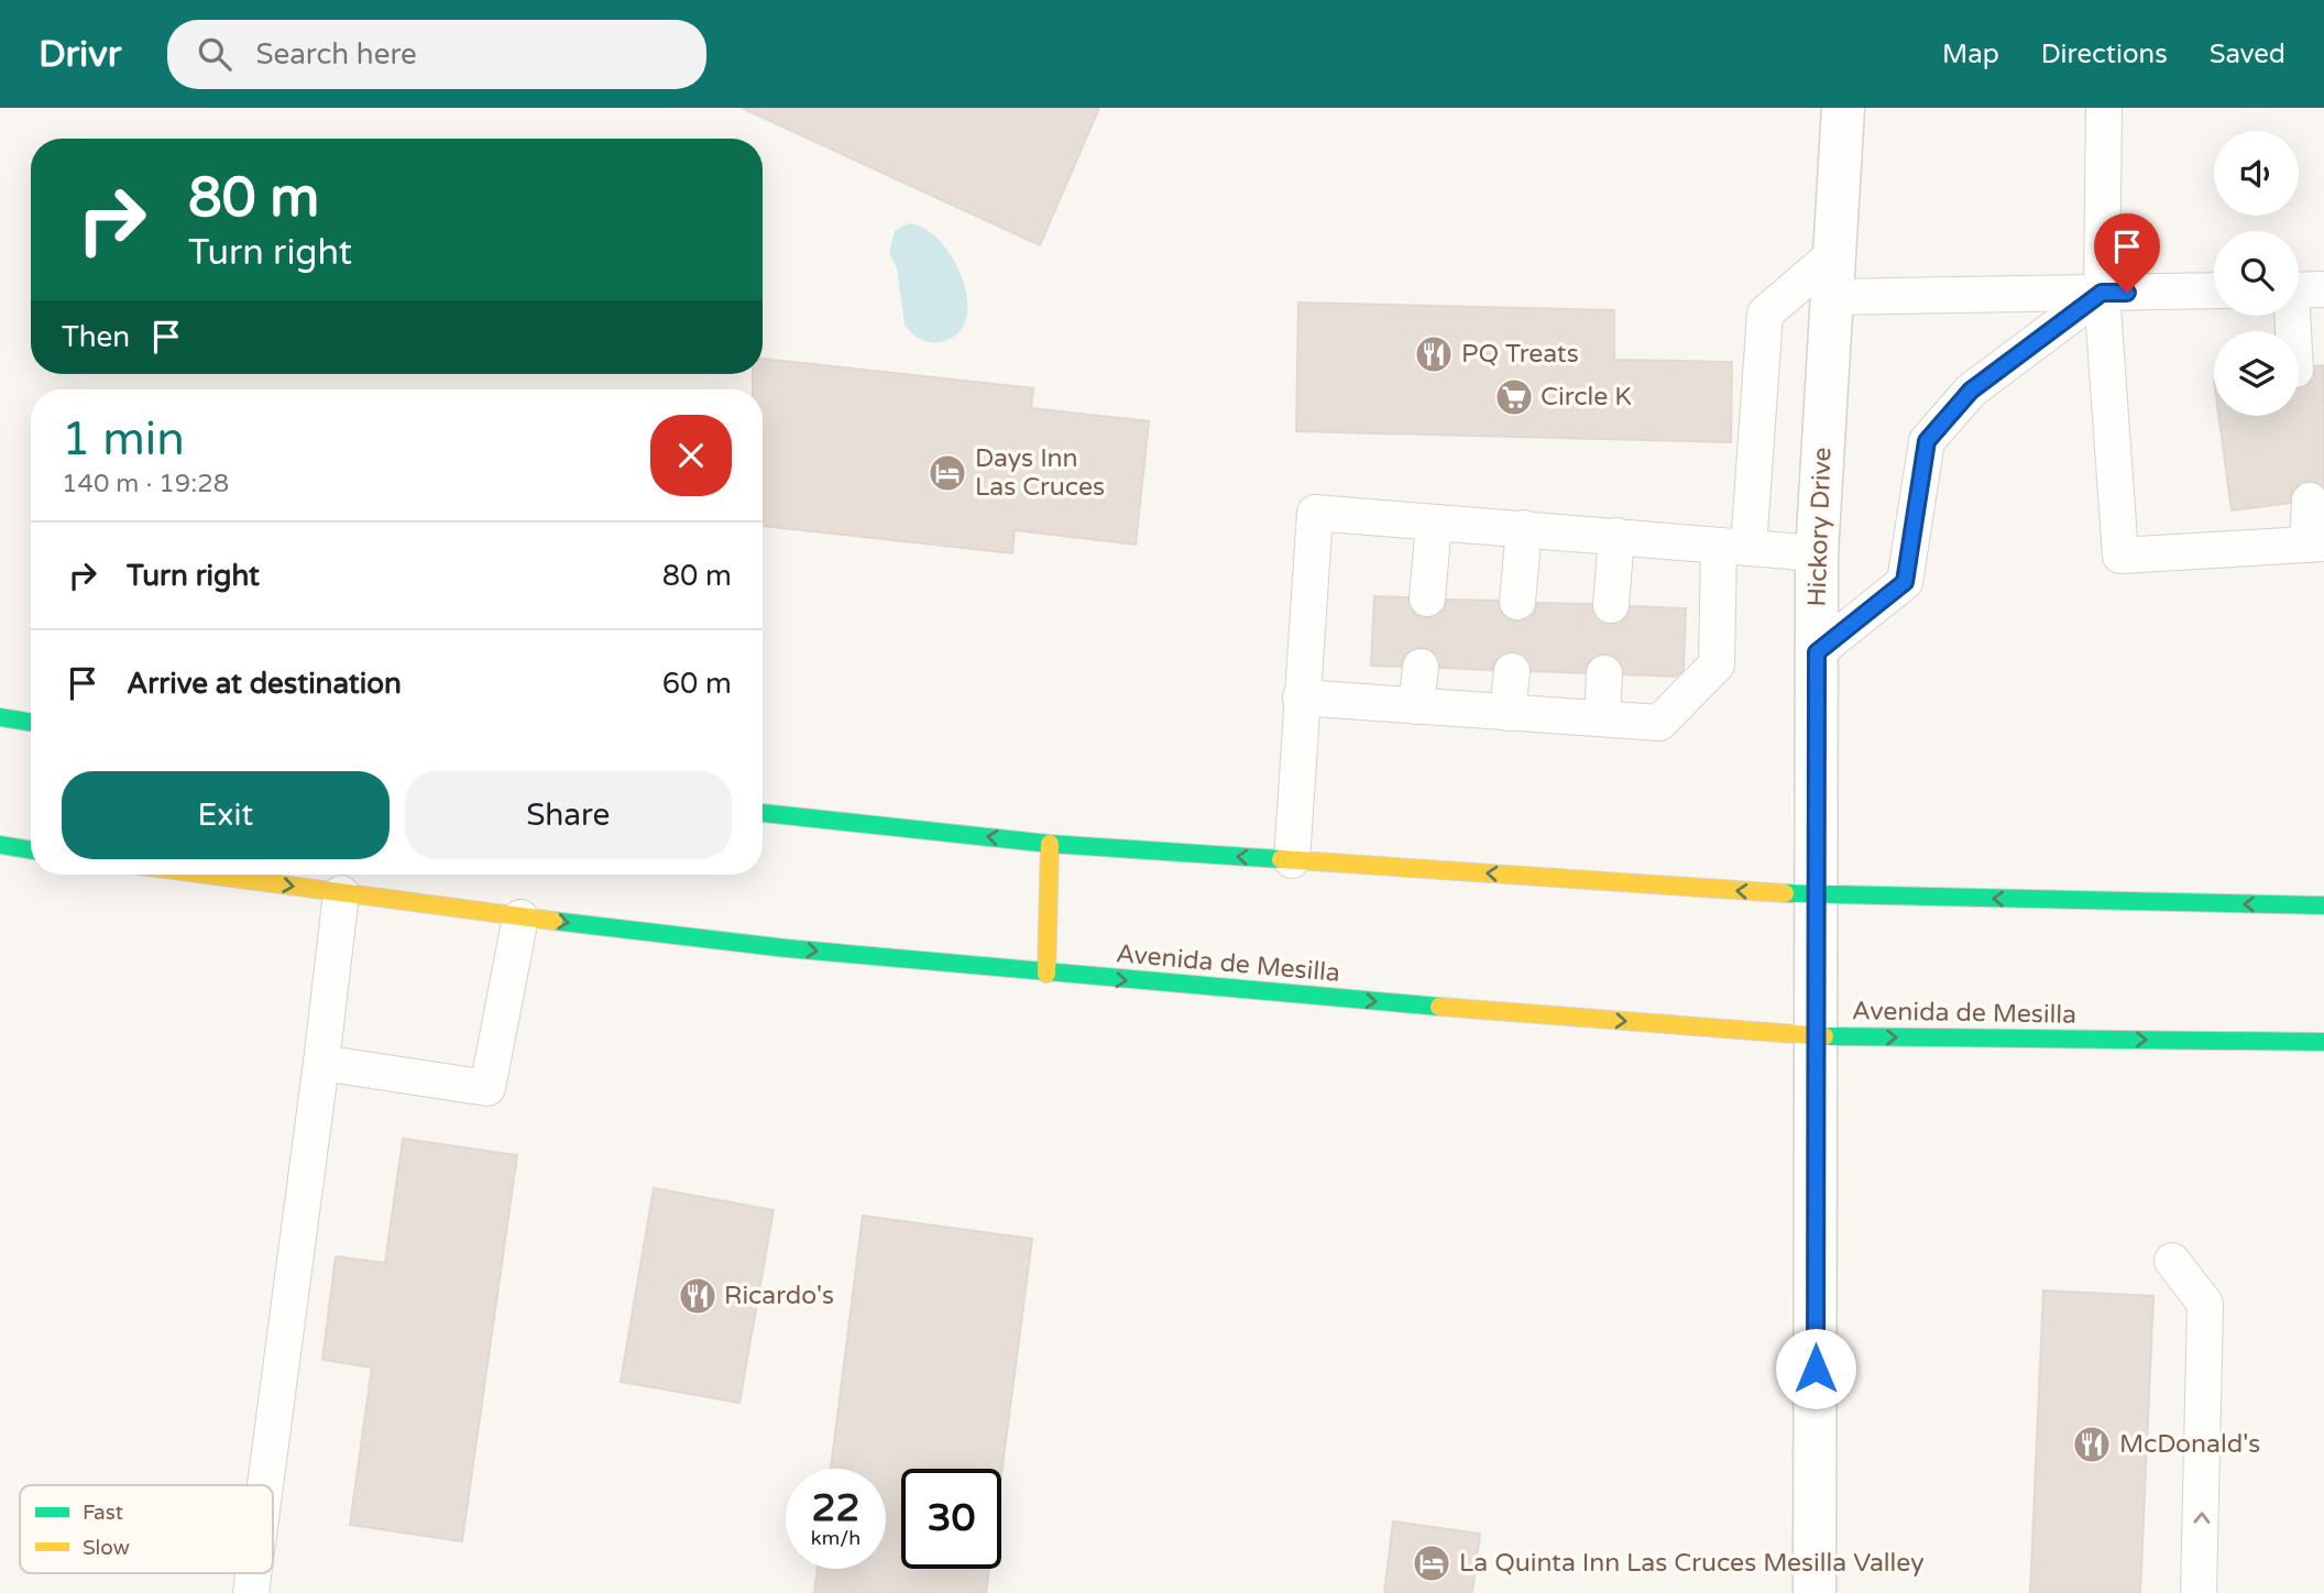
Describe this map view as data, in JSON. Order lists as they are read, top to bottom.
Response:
{
  "streets": {
    "main road": ["Avenida de Mesilla"],
    "street": ["Hickory Drive"]
  },
  "crossings": [
    ["Hickory Drive", "Avenida de Mesilla"]
  ],
  "places": {
    "restaurant": ["PQ Treats", "Ricardo's", "McDonald's"],
    "supermarket": ["Circle K"],
    "hotel": ["Days Inn Las Cruces", "La Quinta Inn Las Cruces Mesilla Valley"]
  },
  "legend": ["Fast", "Slow"],
  "page": {
    "header": "Drivr",
    "search": "Search here",
    "nav": ["Map", "Directions", "Saved"],
    "turn": ["80 m", "Turn right"],
    "then": "Then",
    "heading": ["1 min", "140 m · 19:28"],
    "list": [
      {
        "name": "Turn right",
        "value": "80 m"
      },
      {
        "name": "Arrive at destination",
        "value": "60 m"
      }
    ],
    "buttons": ["Exit", "Share"],
    "speed": "22 km/h",
    "limit": "30"
  }
}
